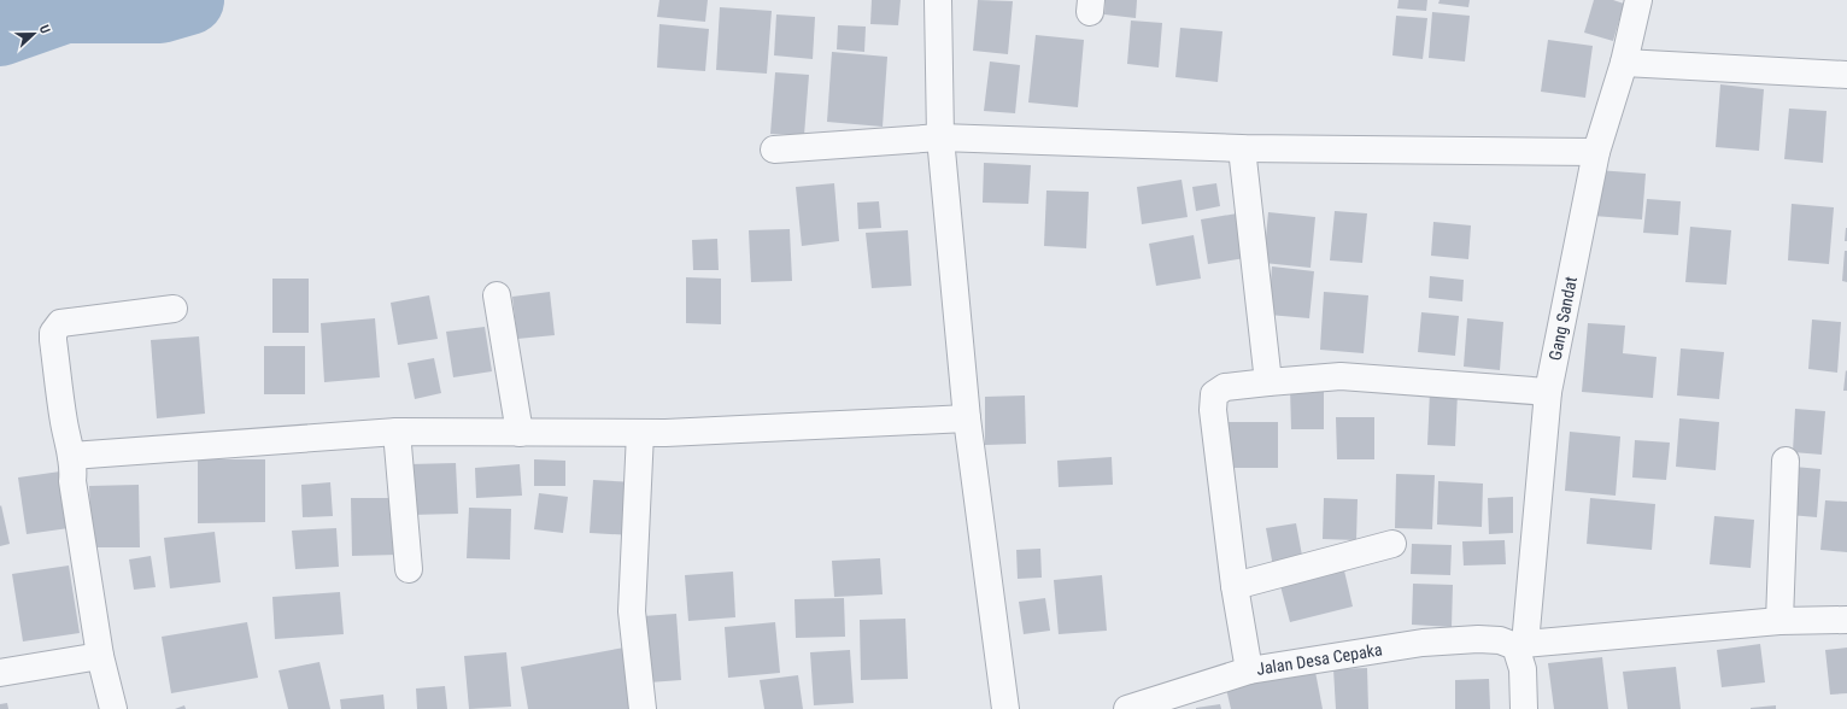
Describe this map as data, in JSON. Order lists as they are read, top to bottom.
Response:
{
  "streets": {
    "street": ["Gang Sandat", "Jalan Desa Cepaka"]
  },
  "crossings": [
    ["Gang Sandat", "Jalan Desa Cepaka"]
  ],
  "north": "right"
}
